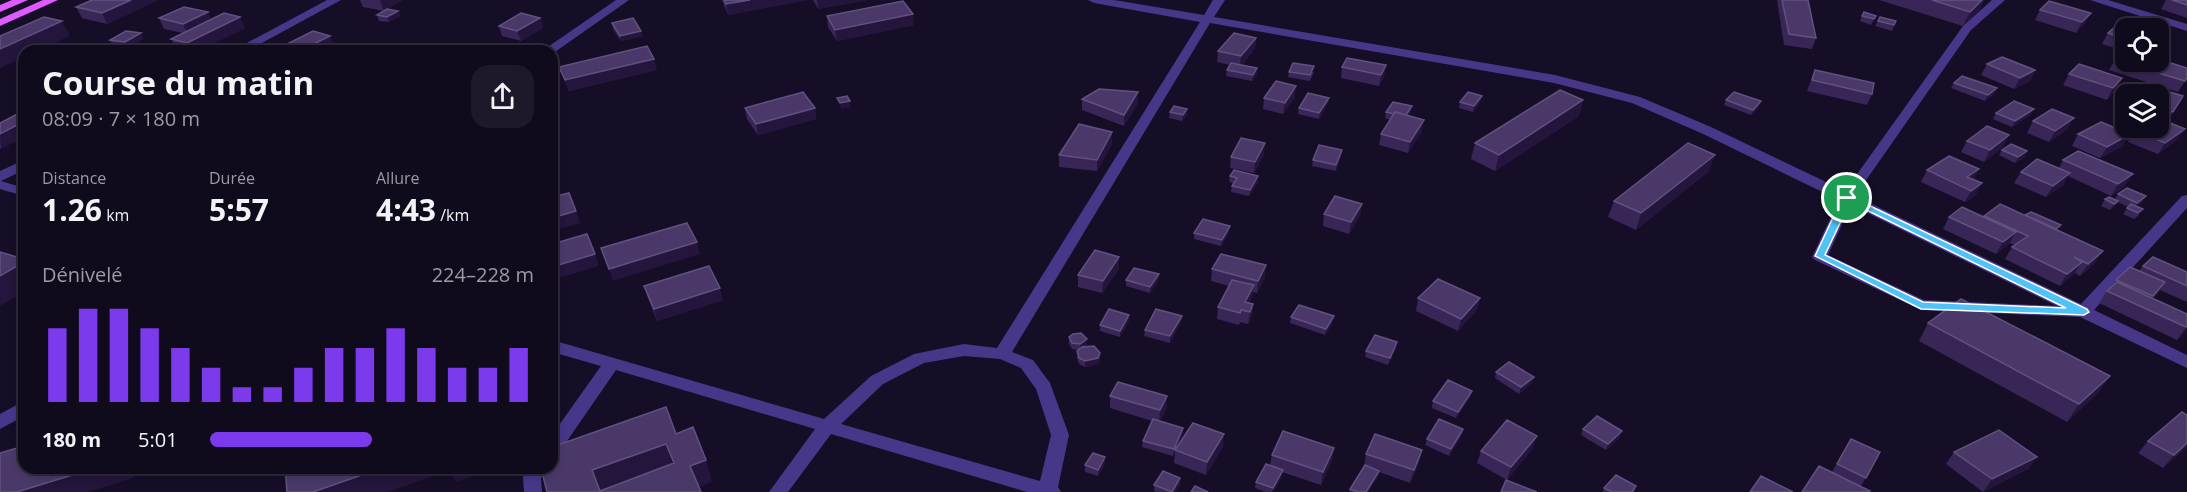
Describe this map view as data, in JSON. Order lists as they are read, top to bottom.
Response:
{
  "page": {
    "heading": ["Course du matin", "08:09 · 7 × 180 m"],
    "stats": [
      ["Distance", "1.26 km"],
      ["Durée", "5:57"],
      ["Allure", "4:43 /km"]
    ],
    "chart": ["Dénivelé", "224–228 m"],
    "list": [
      {
        "name": "180 m",
        "note": "5:01"
      }
    ]
  }
}
